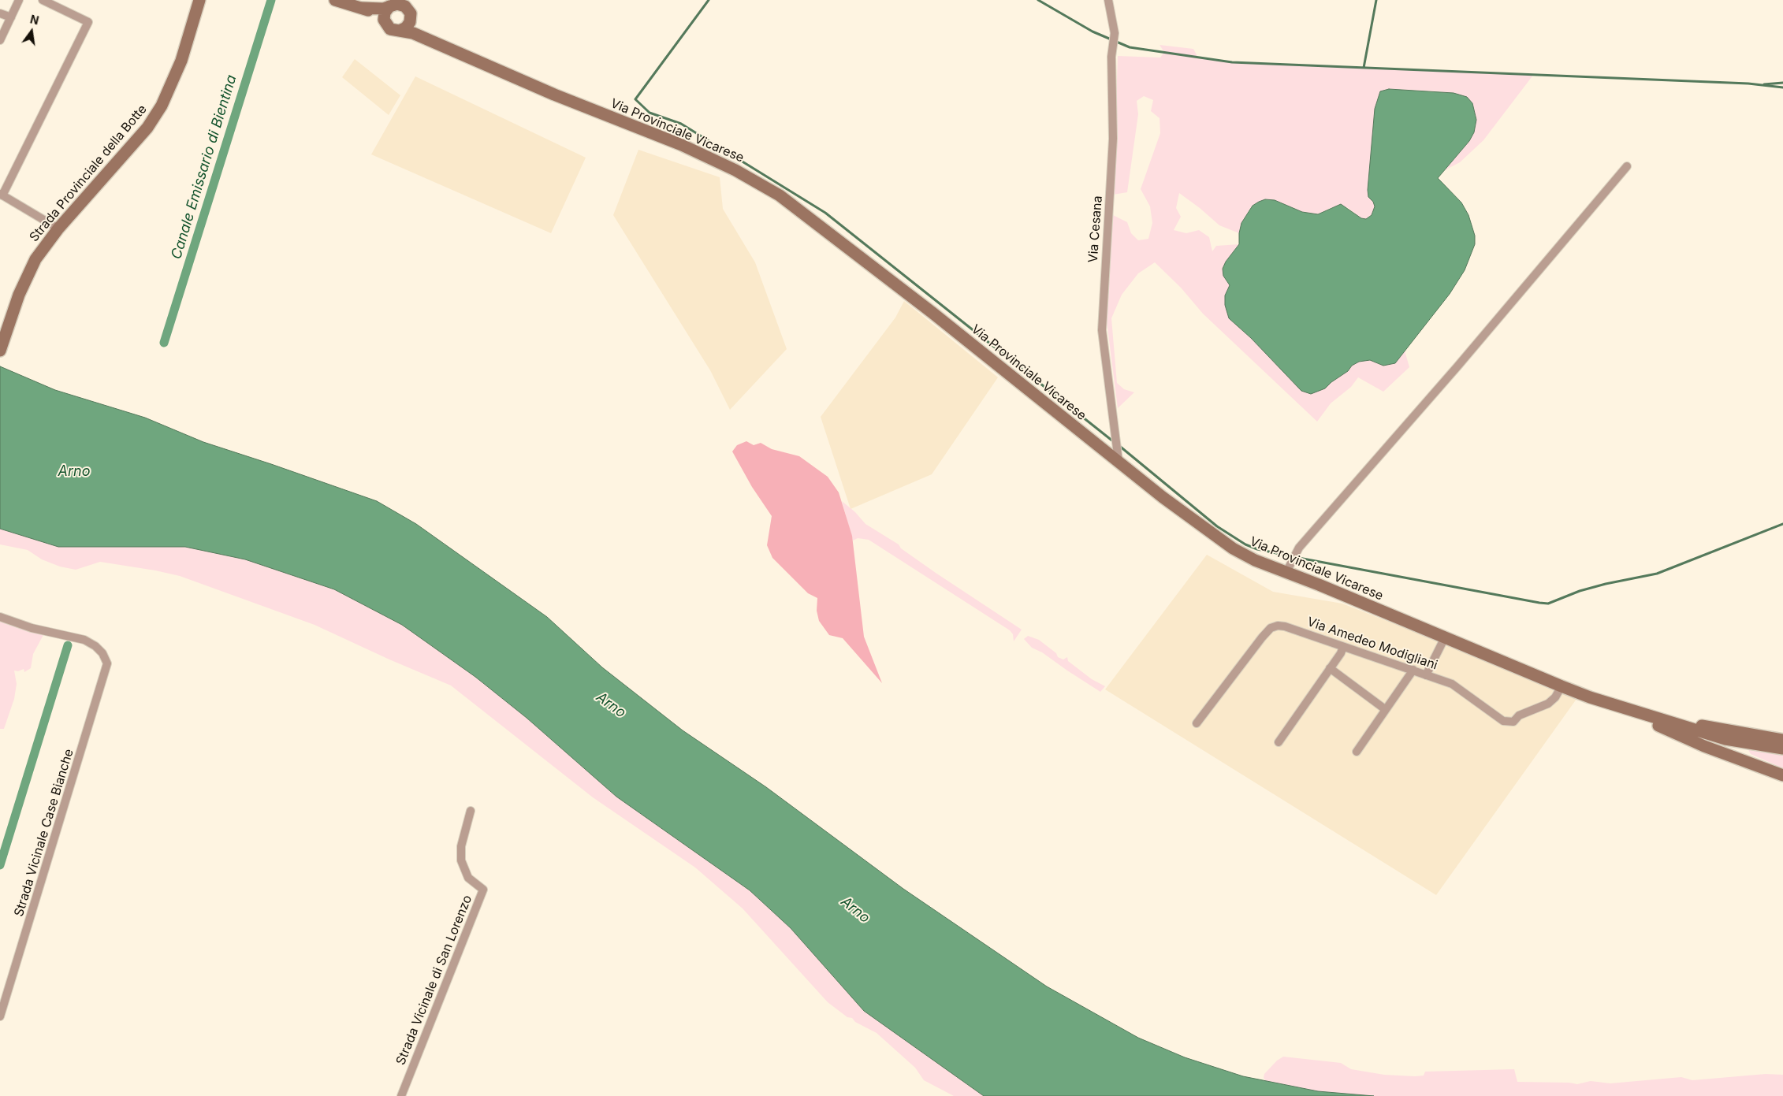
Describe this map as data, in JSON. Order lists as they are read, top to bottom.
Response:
{
  "streets": {
    "main road": ["Via Provinciale Vicarese", "Strada Provinciale della Botte"],
    "street": [
      "Via Cesana",
      "Via Amedeo Modigliani",
      "Strada Vicinale Case Bianche",
      "Strada Vicinale di San Lorenzo"
    ]
  },
  "crossings": [
    ["Via Provinciale Vicarese", "Via Cesana"],
    ["Via Provinciale Vicarese", "Via Amedeo Modigliani"]
  ],
  "water": ["Canale Emissario di Bientina", "Arno"],
  "north": "top"
}
